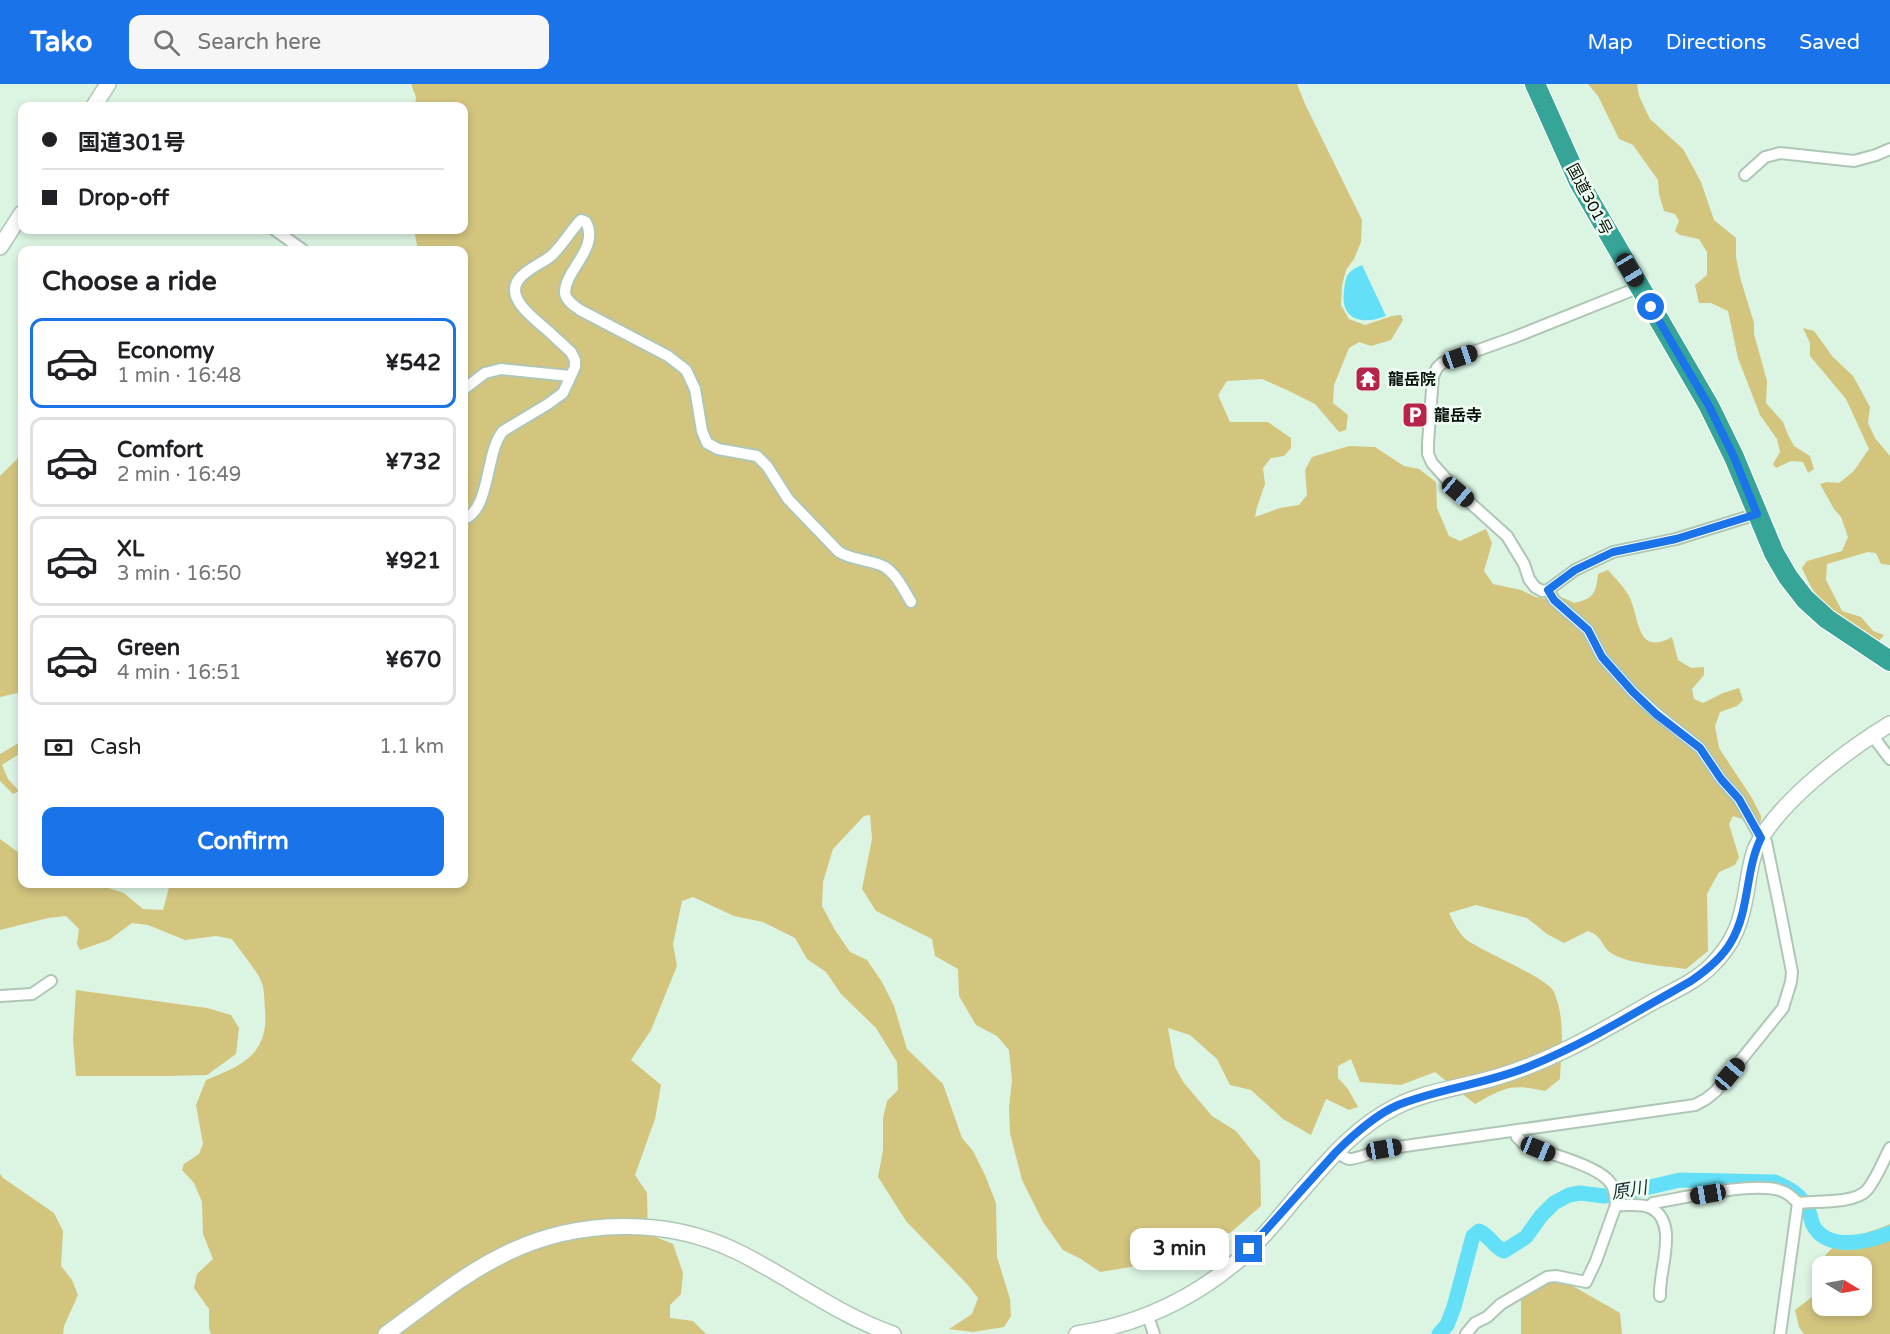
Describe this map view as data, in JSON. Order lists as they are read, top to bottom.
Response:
{
  "streets": {
    "highway": ["国道301号"]
  },
  "water": ["原川"],
  "places": {
    "temple": ["龍岳院"],
    "parking": ["龍岳寺"]
  },
  "north": "right",
  "page": {
    "header": "Tako",
    "search": "Search here",
    "nav": ["Map", "Directions", "Saved"],
    "banner": ["国道301号", "Drop-off"],
    "heading": "Choose a ride",
    "list": [
      {
        "name": "Economy",
        "note": "1 min · 16:48",
        "value": "¥542"
      },
      {
        "name": "Comfort",
        "note": "2 min · 16:49",
        "value": "¥732"
      },
      {
        "name": "XL",
        "note": "3 min · 16:50",
        "value": "¥921"
      },
      {
        "name": "Green",
        "note": "4 min · 16:51",
        "value": "¥670"
      }
    ],
    "pay": ["Cash", "1.1 km"],
    "buttons": "Confirm",
    "bubble": "3 min"
  }
}
